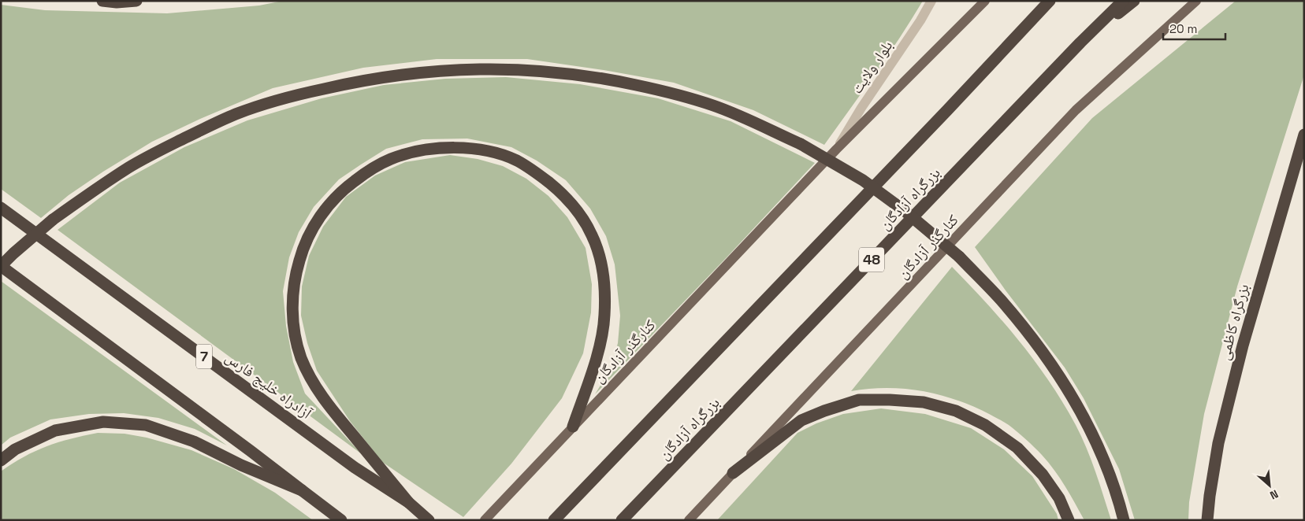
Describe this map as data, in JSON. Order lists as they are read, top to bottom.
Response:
{
  "streets": {
    "highway": [
      "بزرگراه آزادگان",
      "48",
      "بزرگراه کاظمی",
      "7",
      "آزادراه خلیج فارس"
    ],
    "main road": ["کنارگذر آزادگان"],
    "street": ["بلوار ولایت"]
  },
  "crossings": [
    ["بلوار ولایت", "کنارگذر آزادگان"]
  ],
  "scale_bar": "20 m",
  "north": "bottom right"
}
